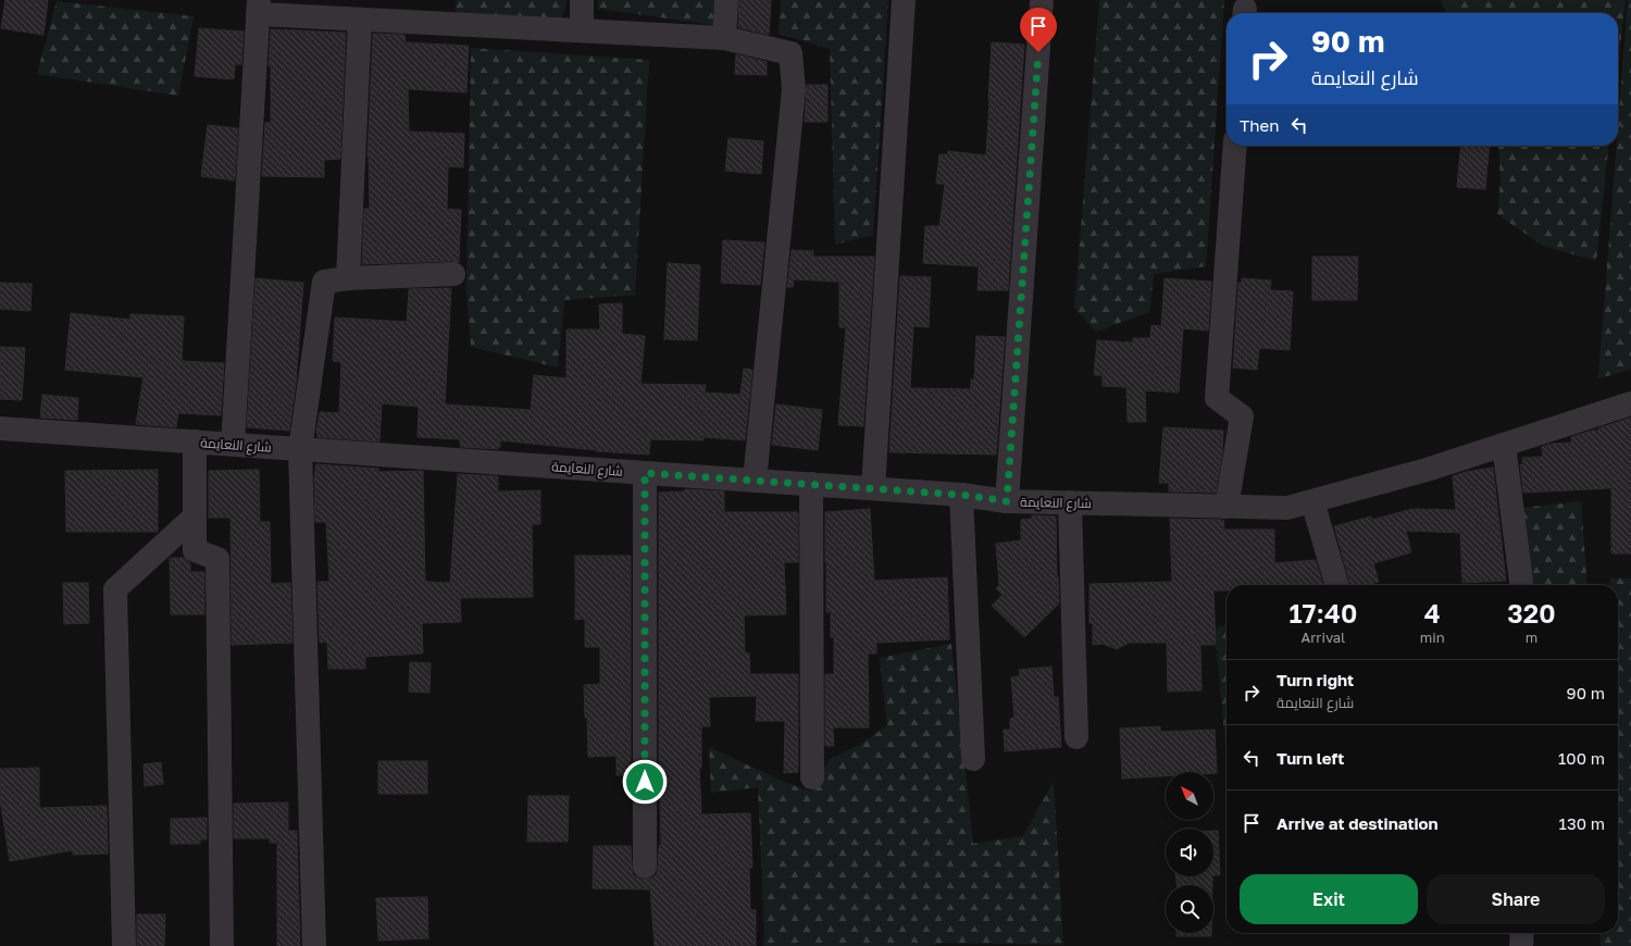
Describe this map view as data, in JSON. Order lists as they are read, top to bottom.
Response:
{
  "streets": {
    "street": ["شارع النعايمة"]
  },
  "north": "top left",
  "page": {
    "turn": ["90 m", "شارع النعايمة"],
    "then": "Then",
    "eta": [
      "17:40",
      "Arrival",
      "4",
      "min",
      "320",
      "m"
    ],
    "list": [
      {
        "name": "Turn right",
        "note": "شارع النعايمة",
        "value": "90 m"
      },
      {
        "name": "Turn left",
        "value": "100 m"
      },
      {
        "name": "Arrive at destination",
        "value": "130 m"
      }
    ],
    "buttons": ["Exit", "Share"]
  }
}
